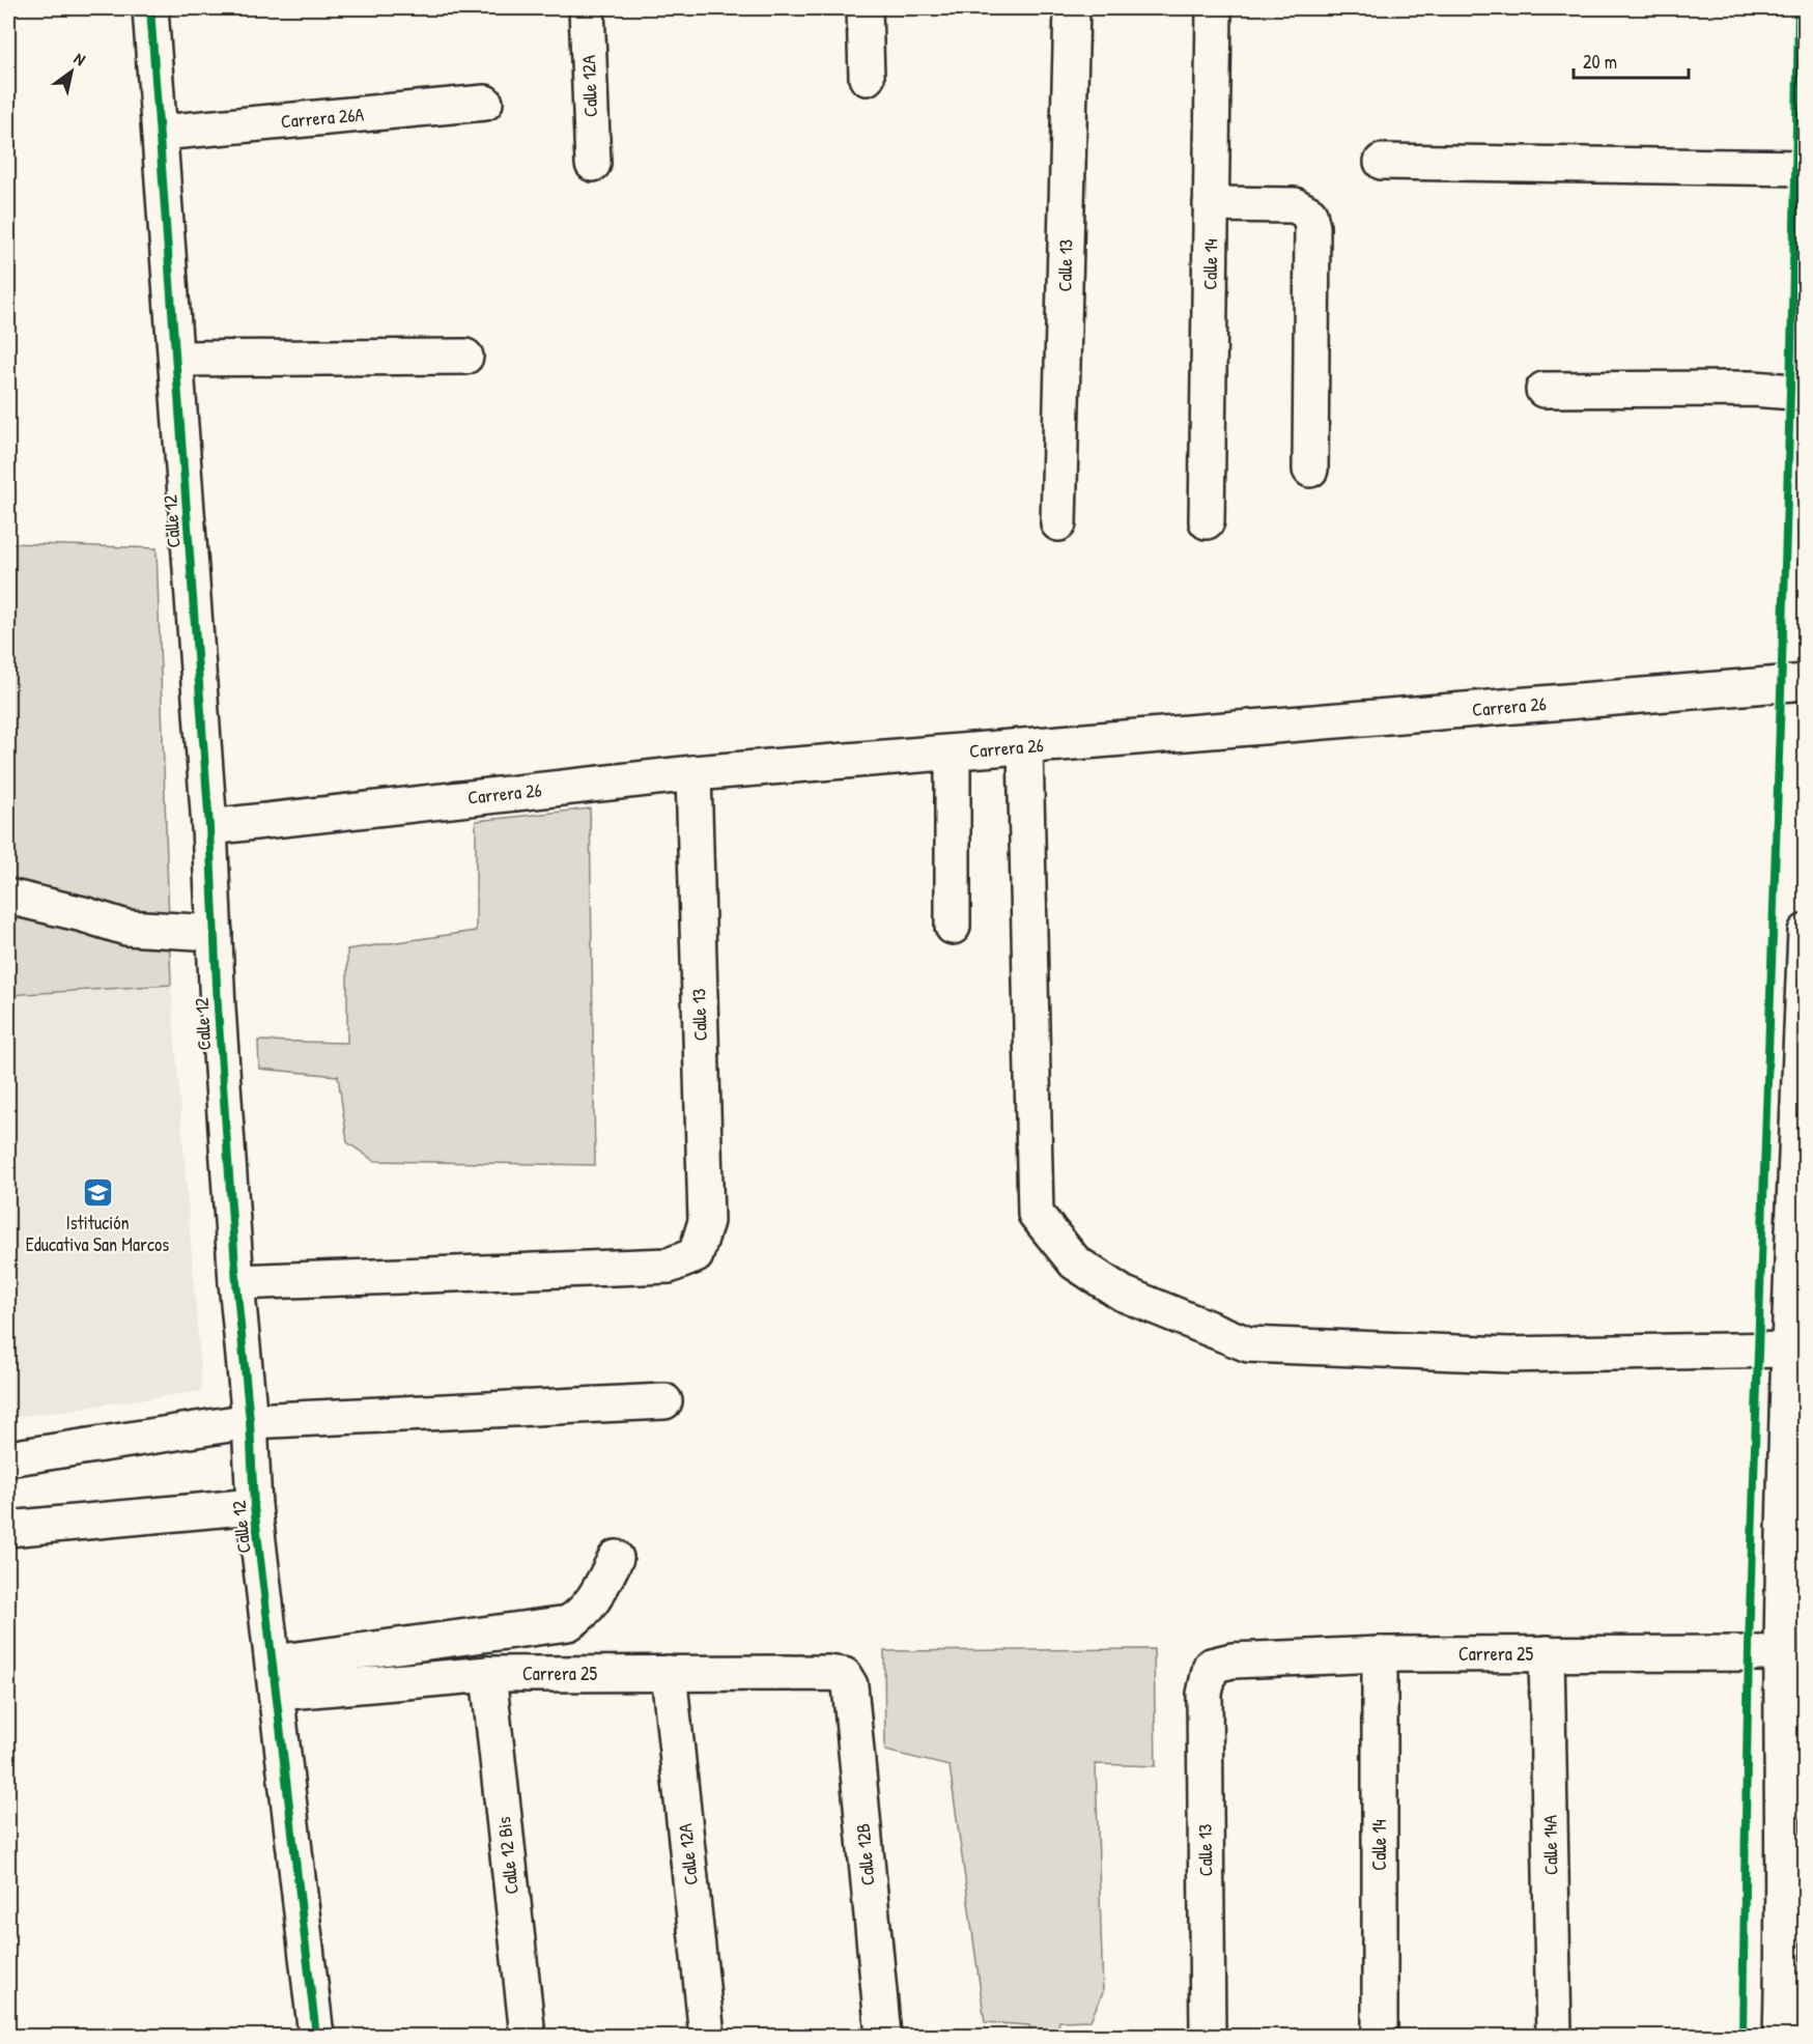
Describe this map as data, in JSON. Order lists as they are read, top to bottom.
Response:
{
  "streets": {
    "street": [
      "Calle 12A",
      "Carrera 26A",
      "Calle 14",
      "Calle 13",
      "Calle 12",
      "Carrera 26",
      "Carrera 25",
      "Calle 14A",
      "Calle 12B",
      "Calle 12 Bis"
    ]
  },
  "crossings": [
    ["Calle 12A", "Carrera 25"],
    ["Carrera 26A", "Calle 12"],
    ["Calle 14", "Carrera 25"],
    ["Calle 13", "Calle 12"],
    ["Calle 13", "Carrera 26"],
    ["Calle 13", "Carrera 25"],
    ["Calle 12", "Carrera 26"],
    ["Calle 12", "Carrera 25"],
    ["Carrera 25", "Calle 14A"],
    ["Carrera 25", "Calle 12B"],
    ["Carrera 25", "Calle 12 Bis"]
  ],
  "places": {
    "school or university": ["Istitución Educativa San Marcos"]
  },
  "scale_bar": "20 m",
  "north": "top right"
}
